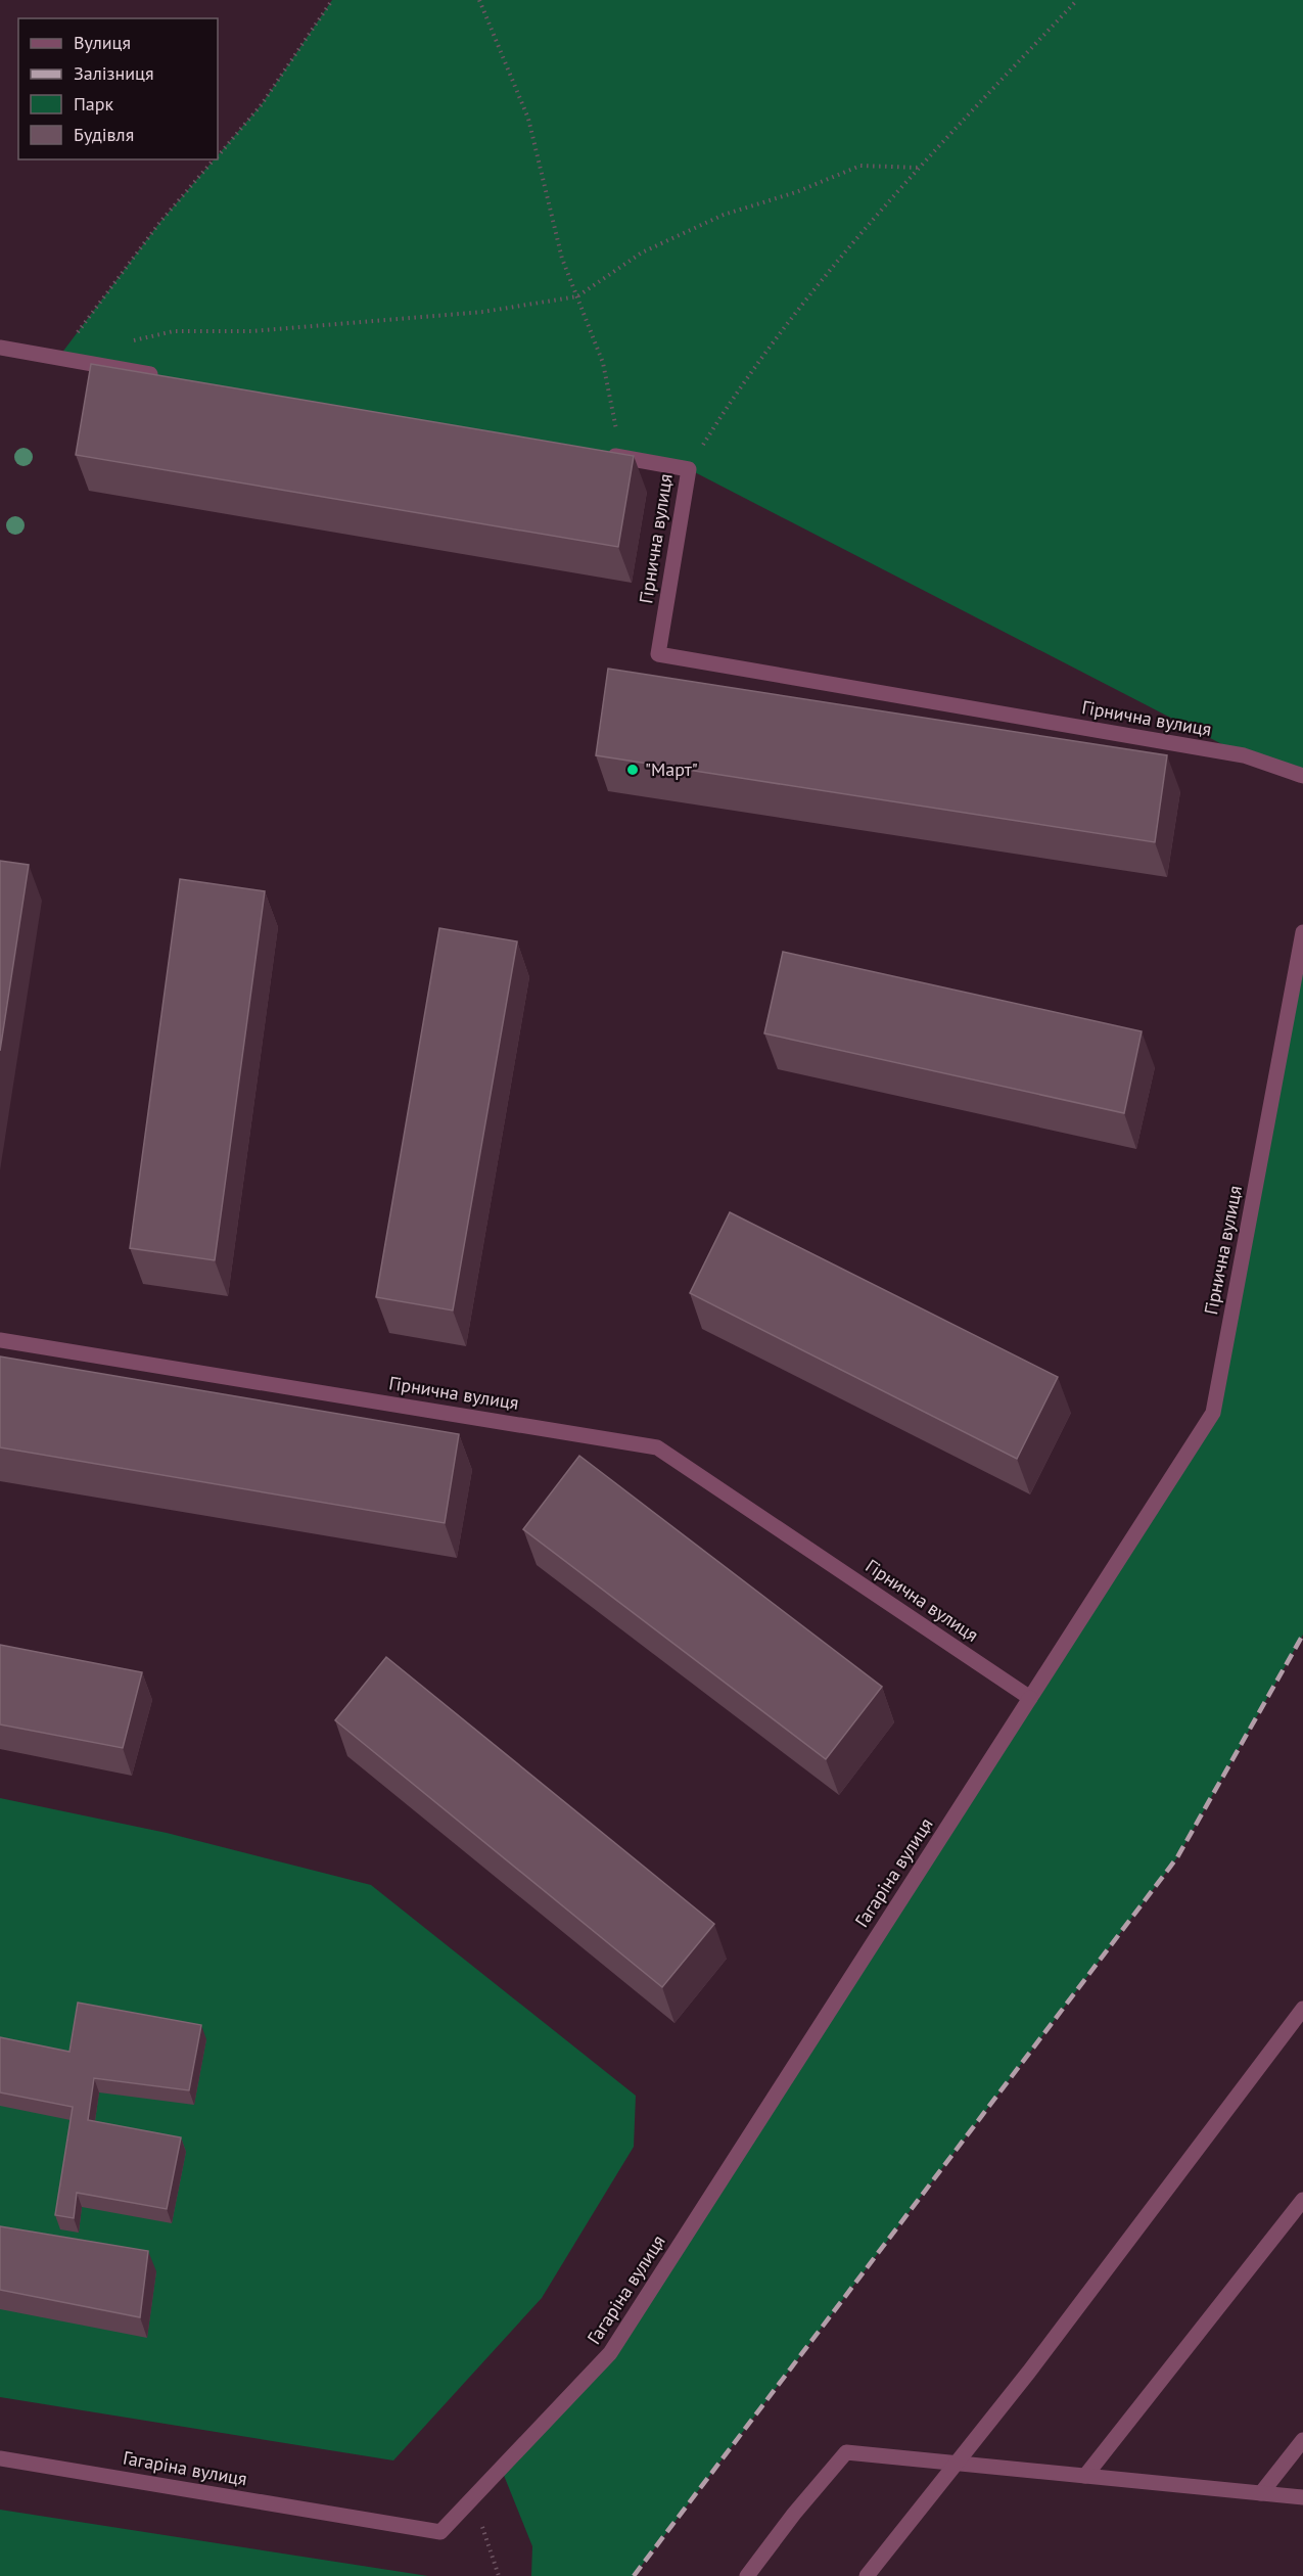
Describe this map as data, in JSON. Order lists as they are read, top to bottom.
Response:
{
  "streets": {
    "street": ["Гірнична вулиця", "Гагаріна вулиця"]
  },
  "crossings": [
    ["Гірнична вулиця", "Гагаріна вулиця"]
  ],
  "places": ["\"Март\""],
  "legend": [
    "Вулиця",
    "Залізниця",
    "Парк",
    "Будівля"
  ]
}
